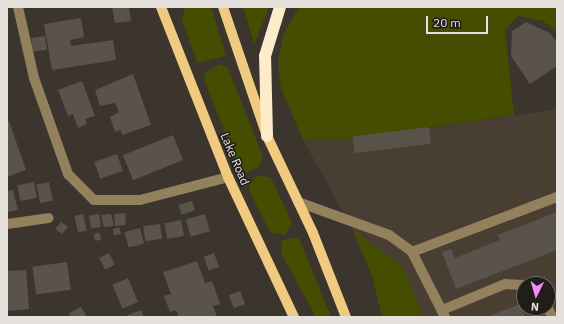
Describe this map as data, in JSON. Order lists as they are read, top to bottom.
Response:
{
  "streets": {
    "main road": ["Lake Road"]
  },
  "scale_bar": "20 m",
  "north": "bottom"
}
